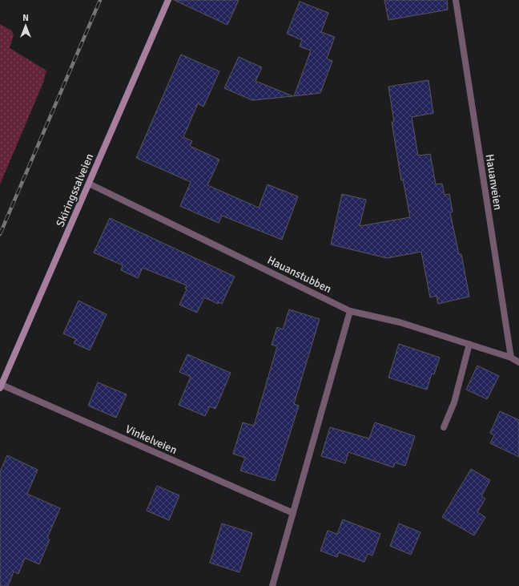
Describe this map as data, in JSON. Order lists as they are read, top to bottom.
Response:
{
  "streets": {
    "main road": ["Skiringssalveien"],
    "street": ["Hauanveien", "Hauanstubben", "Vinkelveien"]
  },
  "crossings": [
    ["Hauanveien", "Hauanstubben"],
    ["Skiringssalveien", "Hauanstubben"],
    ["Skiringssalveien", "Vinkelveien"]
  ],
  "north": "top"
}
